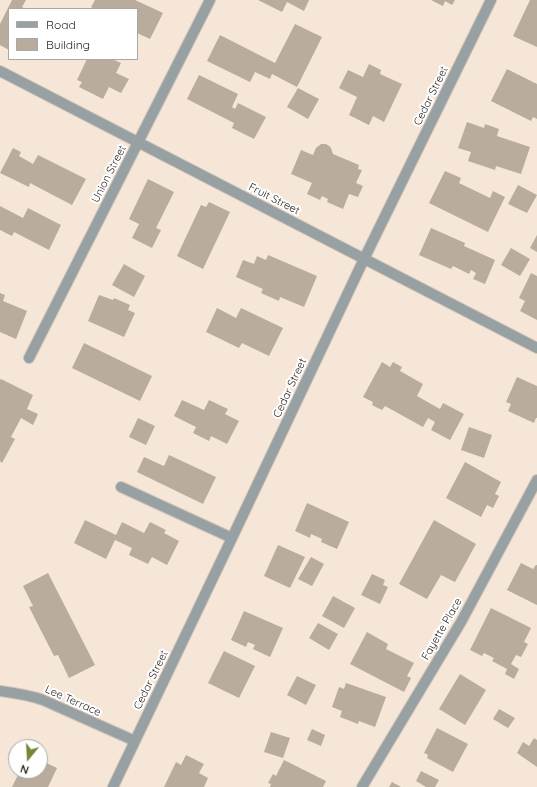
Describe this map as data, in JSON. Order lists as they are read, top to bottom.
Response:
{
  "streets": {
    "street": [
      "Cedar Street",
      "Union Street",
      "Fruit Street",
      "Fayette Place",
      "Lee Terrace"
    ]
  },
  "crossings": [
    ["Cedar Street", "Fruit Street"],
    ["Cedar Street", "Lee Terrace"],
    ["Union Street", "Fruit Street"]
  ],
  "legend": ["Road", "Building"],
  "north": "bottom"
}
